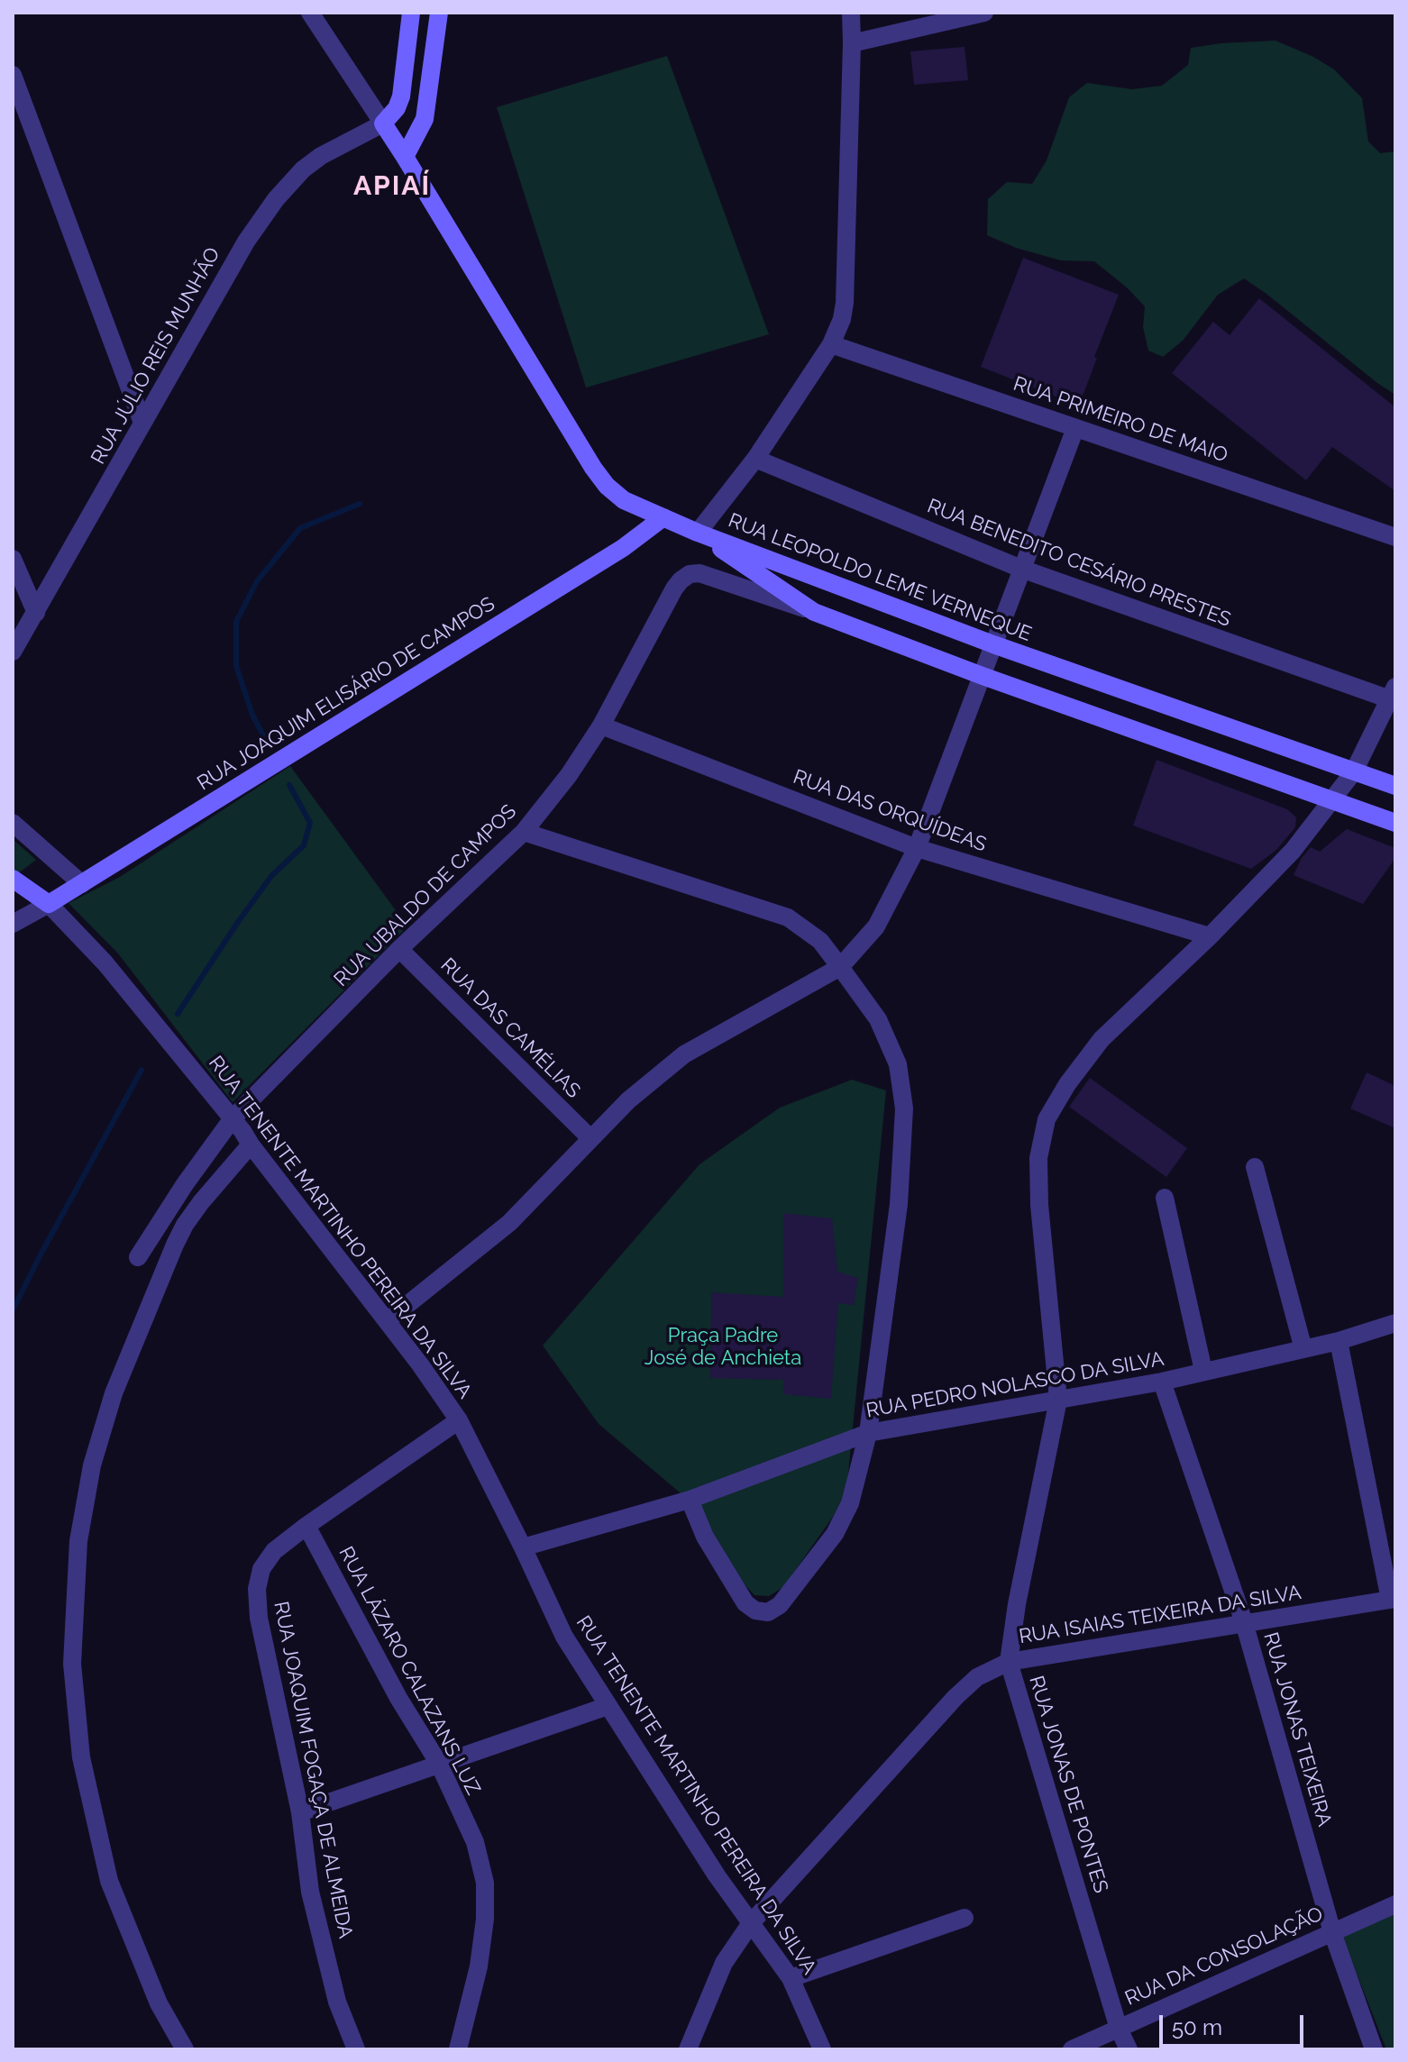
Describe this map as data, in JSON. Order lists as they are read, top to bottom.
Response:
{
  "streets": {
    "main road": ["RUA LEOPOLDO LEME VERNEQUE", "RUA JOAQUIM ELISÁRIO DE CAMPOS"],
    "street": [
      "RUA JÚLIO REIS MUNHÃO",
      "RUA PRIMEIRO DE MAIO",
      "RUA BENEDITO CESÁRIO PRESTES",
      "RUA DAS ORQUÍDEAS",
      "RUA UBALDO DE CAMPOS",
      "RUA DAS CAMÉLIAS",
      "RUA TENENTE MARTINHO PEREIRA DA SILVA",
      "RUA PEDRO NOLASCO DA SILVA",
      "RUA ISAIAS TEIXEIRA DA SILVA",
      "RUA LÁZARO CALAZANS LUZ",
      "RUA JONAS TEIXEIRA",
      "RUA JOAQUIM FOGAÇA DE ALMEIDA",
      "RUA JONAS DE PONTES",
      "RUA DA CONSOLAÇÃO"
    ]
  },
  "crossings": [
    ["RUA BENEDITO CESÁRIO PRESTES", "RUA JONAS DE PONTES"],
    ["RUA LEOPOLDO LEME VERNEQUE", "RUA UBALDO DE CAMPOS"],
    ["RUA LEOPOLDO LEME VERNEQUE", "RUA JONAS DE PONTES"],
    ["RUA JOAQUIM ELISÁRIO DE CAMPOS", "RUA TENENTE MARTINHO PEREIRA DA SILVA"],
    ["RUA DAS ORQUÍDEAS", "RUA UBALDO DE CAMPOS"],
    ["RUA DAS ORQUÍDEAS", "RUA JONAS DE PONTES"],
    ["RUA UBALDO DE CAMPOS", "RUA DAS CAMÉLIAS"],
    ["RUA UBALDO DE CAMPOS", "RUA TENENTE MARTINHO PEREIRA DA SILVA"],
    ["RUA TENENTE MARTINHO PEREIRA DA SILVA", "RUA PEDRO NOLASCO DA SILVA"],
    ["RUA TENENTE MARTINHO PEREIRA DA SILVA", "RUA ISAIAS TEIXEIRA DA SILVA"],
    ["RUA TENENTE MARTINHO PEREIRA DA SILVA", "RUA JOAQUIM FOGAÇA DE ALMEIDA"],
    ["RUA PEDRO NOLASCO DA SILVA", "RUA JONAS TEIXEIRA"],
    ["RUA PEDRO NOLASCO DA SILVA", "RUA JONAS DE PONTES"],
    ["RUA ISAIAS TEIXEIRA DA SILVA", "RUA JONAS TEIXEIRA"],
    ["RUA ISAIAS TEIXEIRA DA SILVA", "RUA JONAS DE PONTES"],
    ["RUA LÁZARO CALAZANS LUZ", "RUA JOAQUIM FOGAÇA DE ALMEIDA"],
    ["RUA JONAS TEIXEIRA", "RUA DA CONSOLAÇÃO"],
    ["RUA JONAS DE PONTES", "RUA DA CONSOLAÇÃO"]
  ],
  "districts": ["APIAÍ"],
  "parks": ["Praça Padre José de Anchieta"],
  "scale_bar": "50 m"
}
